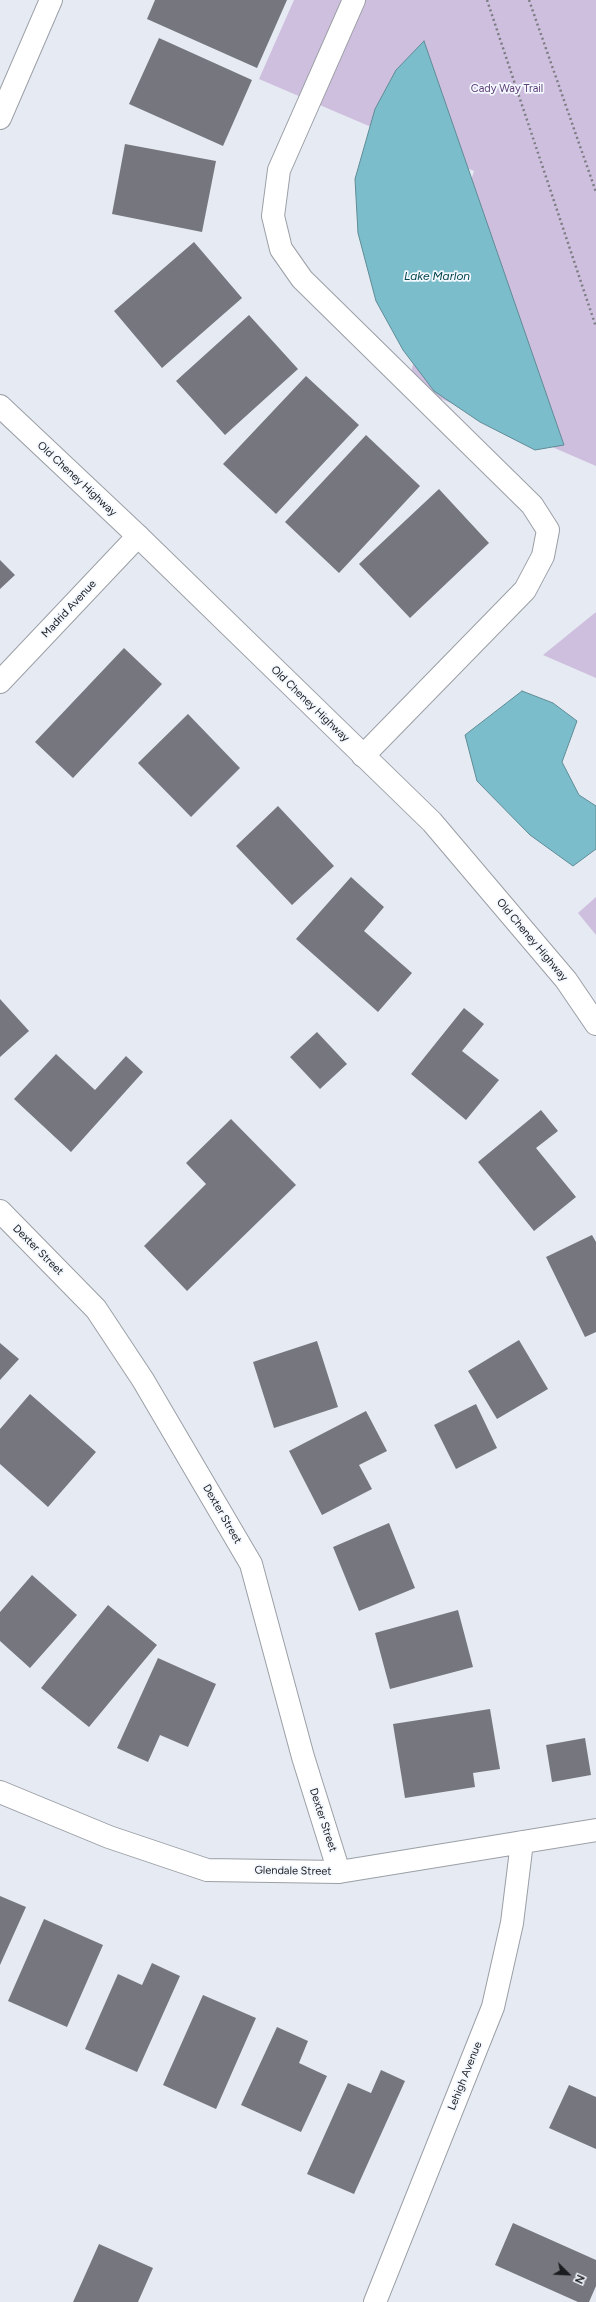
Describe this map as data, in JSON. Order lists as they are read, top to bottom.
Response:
{
  "streets": {
    "street": [
      "Old Cheney Highway",
      "Madrid Avenue",
      "Dexter Street",
      "Glendale Street",
      "Lehigh Avenue"
    ]
  },
  "crossings": [
    ["Old Cheney Highway", "Madrid Avenue"],
    ["Dexter Street", "Glendale Street"],
    ["Glendale Street", "Lehigh Avenue"]
  ],
  "water": ["Lake Marlon"],
  "parks": ["Cady Way Trail"],
  "north": "bottom right"
}
